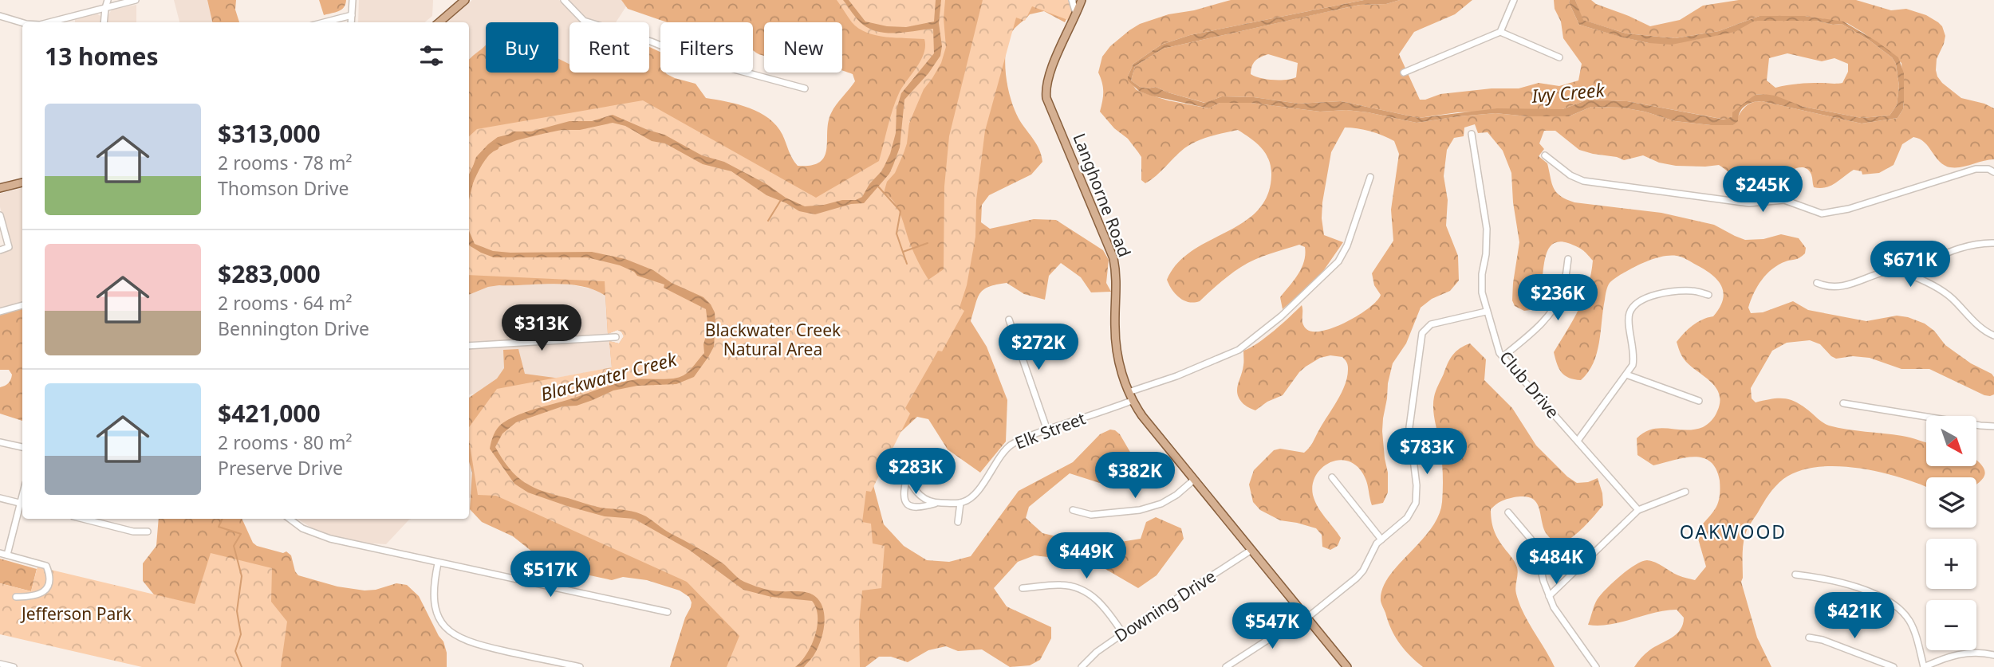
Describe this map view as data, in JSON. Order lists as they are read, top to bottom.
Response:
{
  "streets": {
    "main road": ["Langhorne Road"],
    "street": ["Club Drive", "Elk Street", "Downing Drive"]
  },
  "crossings": [
    ["Langhorne Road", "Elk Street"],
    ["Langhorne Road", "Downing Drive"]
  ],
  "districts": ["OAKWOOD"],
  "water": ["Ivy Creek", "Blackwater Creek"],
  "parks": ["Blackwater Creek Natural Area", "Jefferson Park"],
  "north": "bottom right",
  "page": {
    "chip": [
      "Buy",
      "Rent",
      "Filters",
      "New"
    ],
    "heading": "13 homes",
    "list": [
      {
        "name": "$313,000",
        "note": "2 rooms · 78 m² · Thomson Drive"
      },
      {
        "name": "$283,000",
        "note": "2 rooms · 64 m² · Bennington Drive"
      },
      {
        "name": "$421,000",
        "note": "2 rooms · 80 m² · Preserve Drive"
      }
    ],
    "price": [
      "$245K",
      "$671K",
      "$236K",
      "$313K",
      "$272K",
      "$783K",
      "$283K",
      "$382K",
      "$449K",
      "$484K",
      "$517K",
      "$421K",
      "$547K"
    ],
    "map_buttons": ["+", "−"]
  }
}
